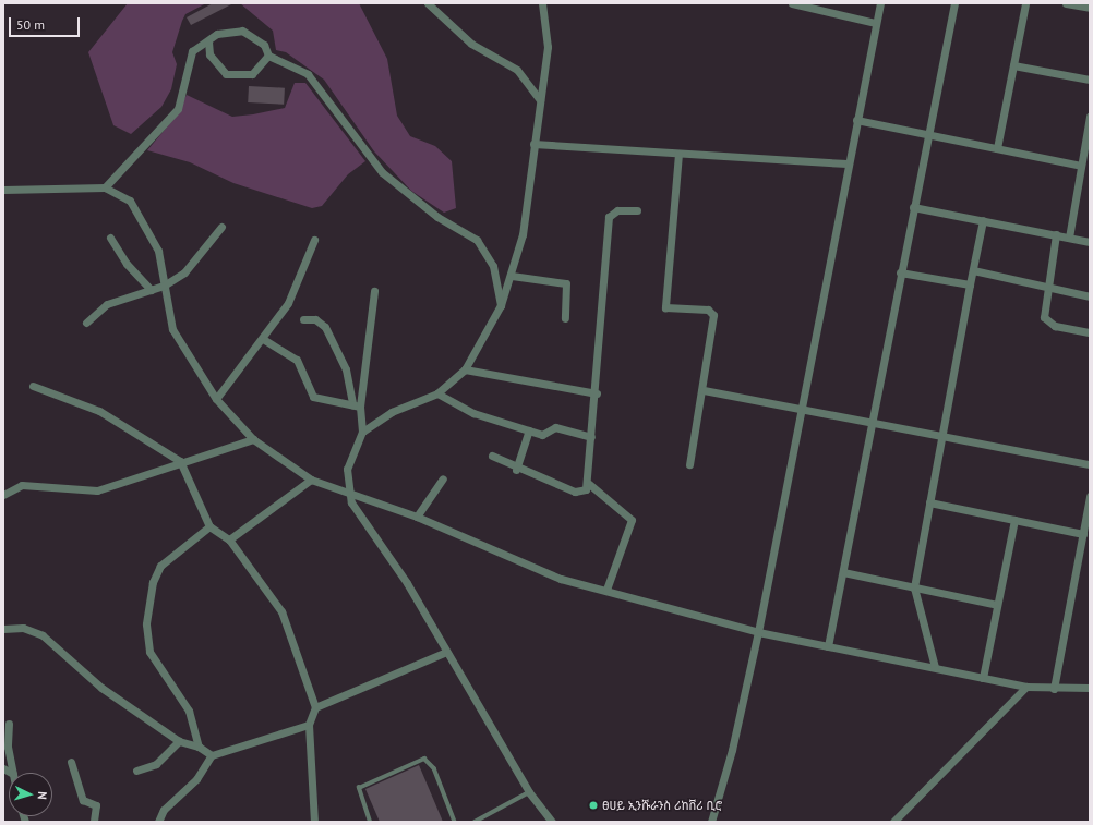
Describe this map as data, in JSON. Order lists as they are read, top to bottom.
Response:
{
  "places": ["ፀሀይ ኢንሹራንስ ሪከቨሪ ቢሮ"],
  "scale_bar": "50 m",
  "north": "right"
}
